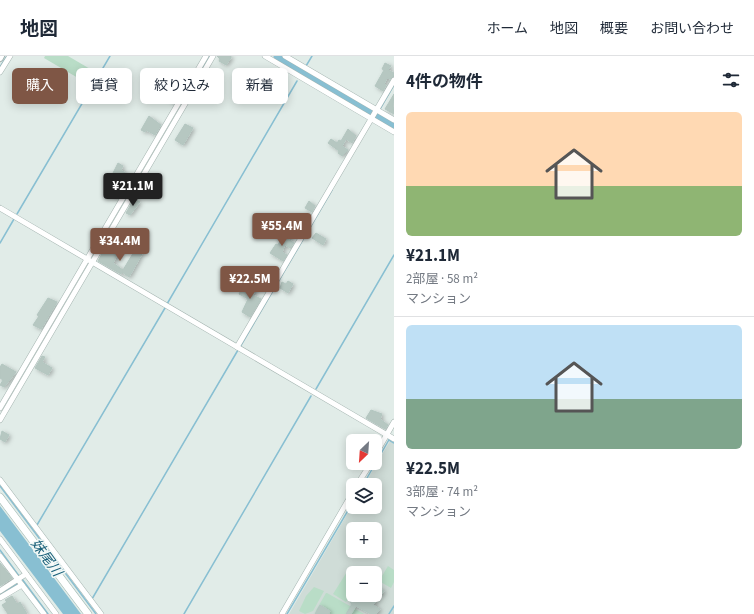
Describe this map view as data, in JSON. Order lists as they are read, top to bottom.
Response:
{
  "water": ["妹尾川"],
  "north": "bottom left",
  "page": {
    "header": "地図",
    "nav": [
      "ホーム",
      "地図",
      "概要",
      "お問い合わせ"
    ],
    "heading": "4件の物件",
    "chip": [
      "購入",
      "賃貸",
      "絞り込み",
      "新着"
    ],
    "list": [
      {
        "name": "¥21.1M",
        "note": "2部屋 · 58 m² · マンション"
      },
      {
        "name": "¥22.5M",
        "note": "3部屋 · 74 m² · マンション"
      }
    ],
    "price": [
      "¥21.1M",
      "¥55.4M",
      "¥34.4M",
      "¥22.5M"
    ],
    "map_buttons": ["+", "−"]
  }
}
